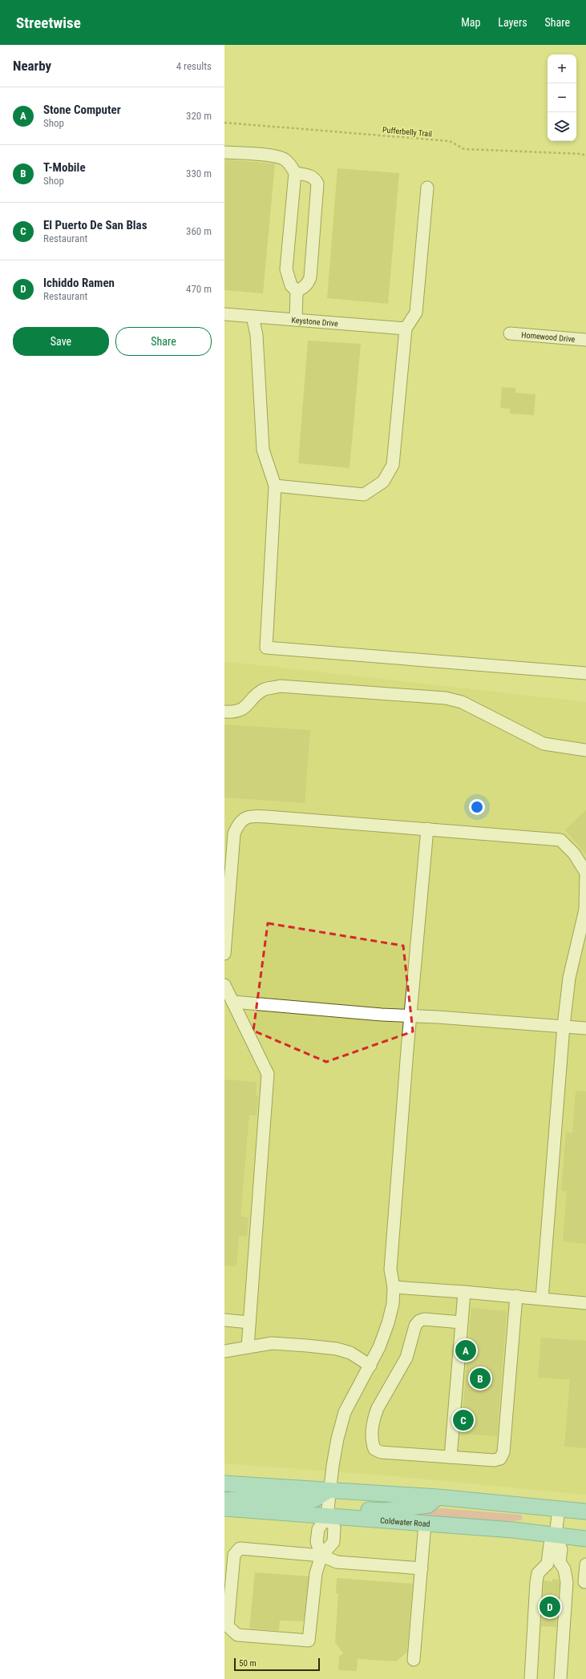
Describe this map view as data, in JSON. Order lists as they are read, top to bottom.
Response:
{
  "streets": {
    "main road": ["Coldwater Road"],
    "street": ["Keystone Drive", "Homewood Drive"],
    "path": ["Pufferbelly Trail"]
  },
  "scale_bar": "50 m",
  "page": {
    "header": "Streetwise",
    "nav": ["Map", "Layers", "Share"],
    "heading": ["Nearby", "4 results"],
    "map_buttons": ["+", "−"],
    "list": [
      {
        "mark": "A",
        "name": "Stone Computer",
        "note": "Shop",
        "value": "320 m"
      },
      {
        "mark": "B",
        "name": "T-Mobile",
        "note": "Shop",
        "value": "330 m"
      },
      {
        "mark": "C",
        "name": "El Puerto De San Blas",
        "note": "Restaurant",
        "value": "360 m"
      },
      {
        "mark": "D",
        "name": "Ichiddo Ramen",
        "note": "Restaurant",
        "value": "470 m"
      }
    ],
    "buttons": ["Save", "Share"],
    "pins": [
      "A",
      "B",
      "C",
      "D"
    ],
    "scale": "50 m"
  }
}
